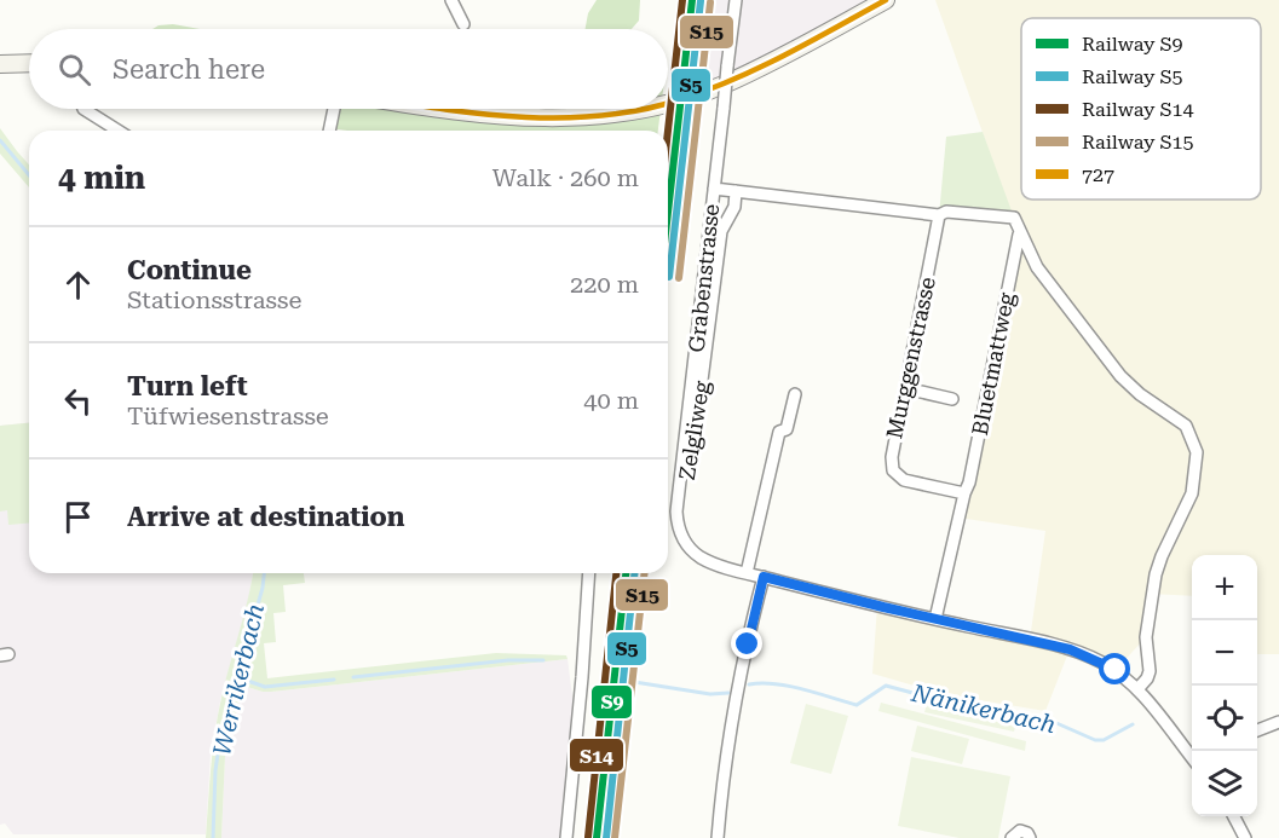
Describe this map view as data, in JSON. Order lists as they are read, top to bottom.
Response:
{
  "streets": {
    "street": [
      "Grabenstrasse",
      "Murggenstrasse",
      "Bluetmattweg",
      "Zelgliweg"
    ]
  },
  "crossings": [
    ["Grabenstrasse", "Zelgliweg"],
    ["Murggenstrasse", "Bluetmattweg"]
  ],
  "water": ["Werrikerbach", "Nänikerbach"],
  "lines": [
    "rail line S9",
    "rail line S14",
    "transit line 727",
    "rail line S5",
    "rail line S15"
  ],
  "legend": [
    "Railway S9",
    "Railway S5",
    "Railway S14",
    "Railway S15",
    "727"
  ],
  "page": {
    "search": "Search here",
    "heading": ["4 min", "Walk · 260 m"],
    "list": [
      ["Continue", "Stationsstrasse", "220 m"],
      ["Turn left", "Tüfwiesenstrasse", "40 m"],
      "Arrive at destination"
    ],
    "map_buttons": ["+", "−"]
  }
}
